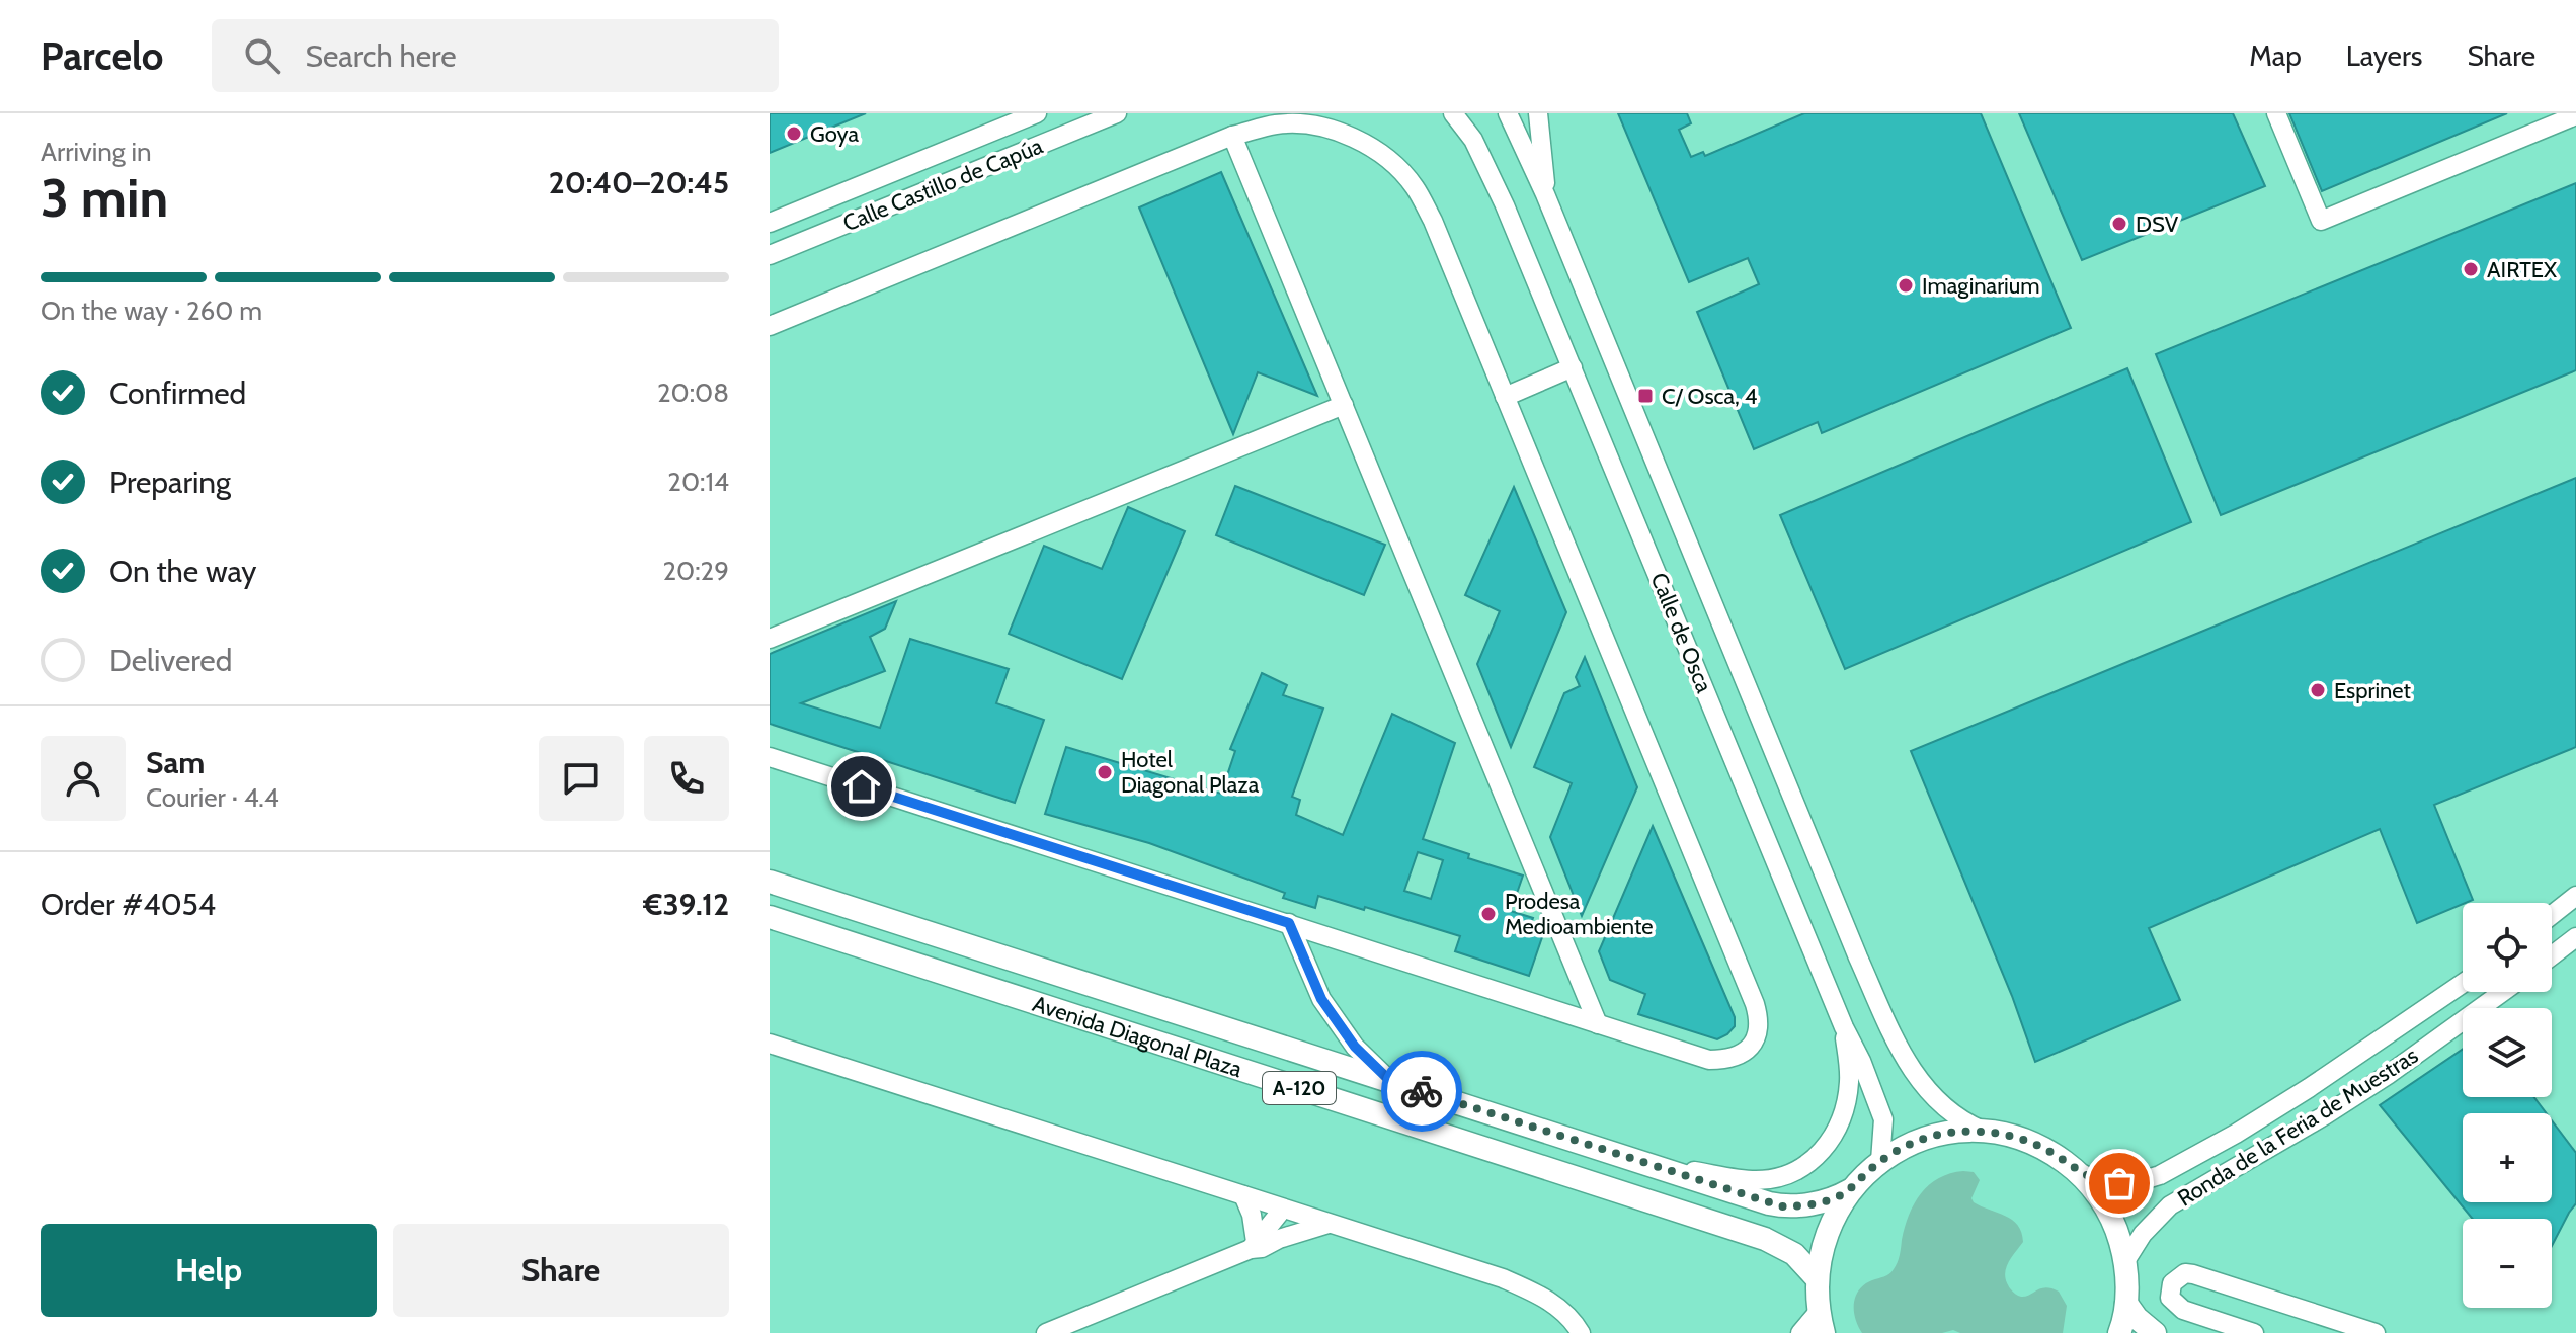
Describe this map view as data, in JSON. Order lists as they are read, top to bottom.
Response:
{
  "streets": {
    "main road": ["Avenida Diagonal Plaza", "A-120"],
    "street": ["Calle Castillo de Capúa", "Calle de Osca", "Ronda de la Feria de Muestras"]
  },
  "crossings": [
    ["Calle de Osca", "A-120"],
    ["Avenida Diagonal Plaza", "A-120"],
    ["A-120", "Ronda de la Feria de Muestras"]
  ],
  "places": {
    "other": [
      "Goya",
      "DSV",
      "AIRTEX",
      "Imaginarium",
      "Esprinet",
      "Hotel Diagonal Plaza",
      "Prodesa Medioambiente"
    ],
    "transit": ["C/ Osca, 4"]
  },
  "page": {
    "header": "Parcelo",
    "search": "Search here",
    "nav": ["Map", "Layers", "Share"],
    "heading": ["3 min", "Arriving in", "20:40–20:45"],
    "panel": [
      "Sam",
      "Courier · 4.4",
      "Order #4054",
      "€39.12"
    ],
    "bar": "On the way · 260 m",
    "list": [
      ["Confirmed", "20:08"],
      ["Preparing", "20:14"],
      ["On the way", "20:29"],
      "Delivered"
    ],
    "map_buttons": ["+", "−"],
    "buttons": ["Help", "Share"]
  }
}
